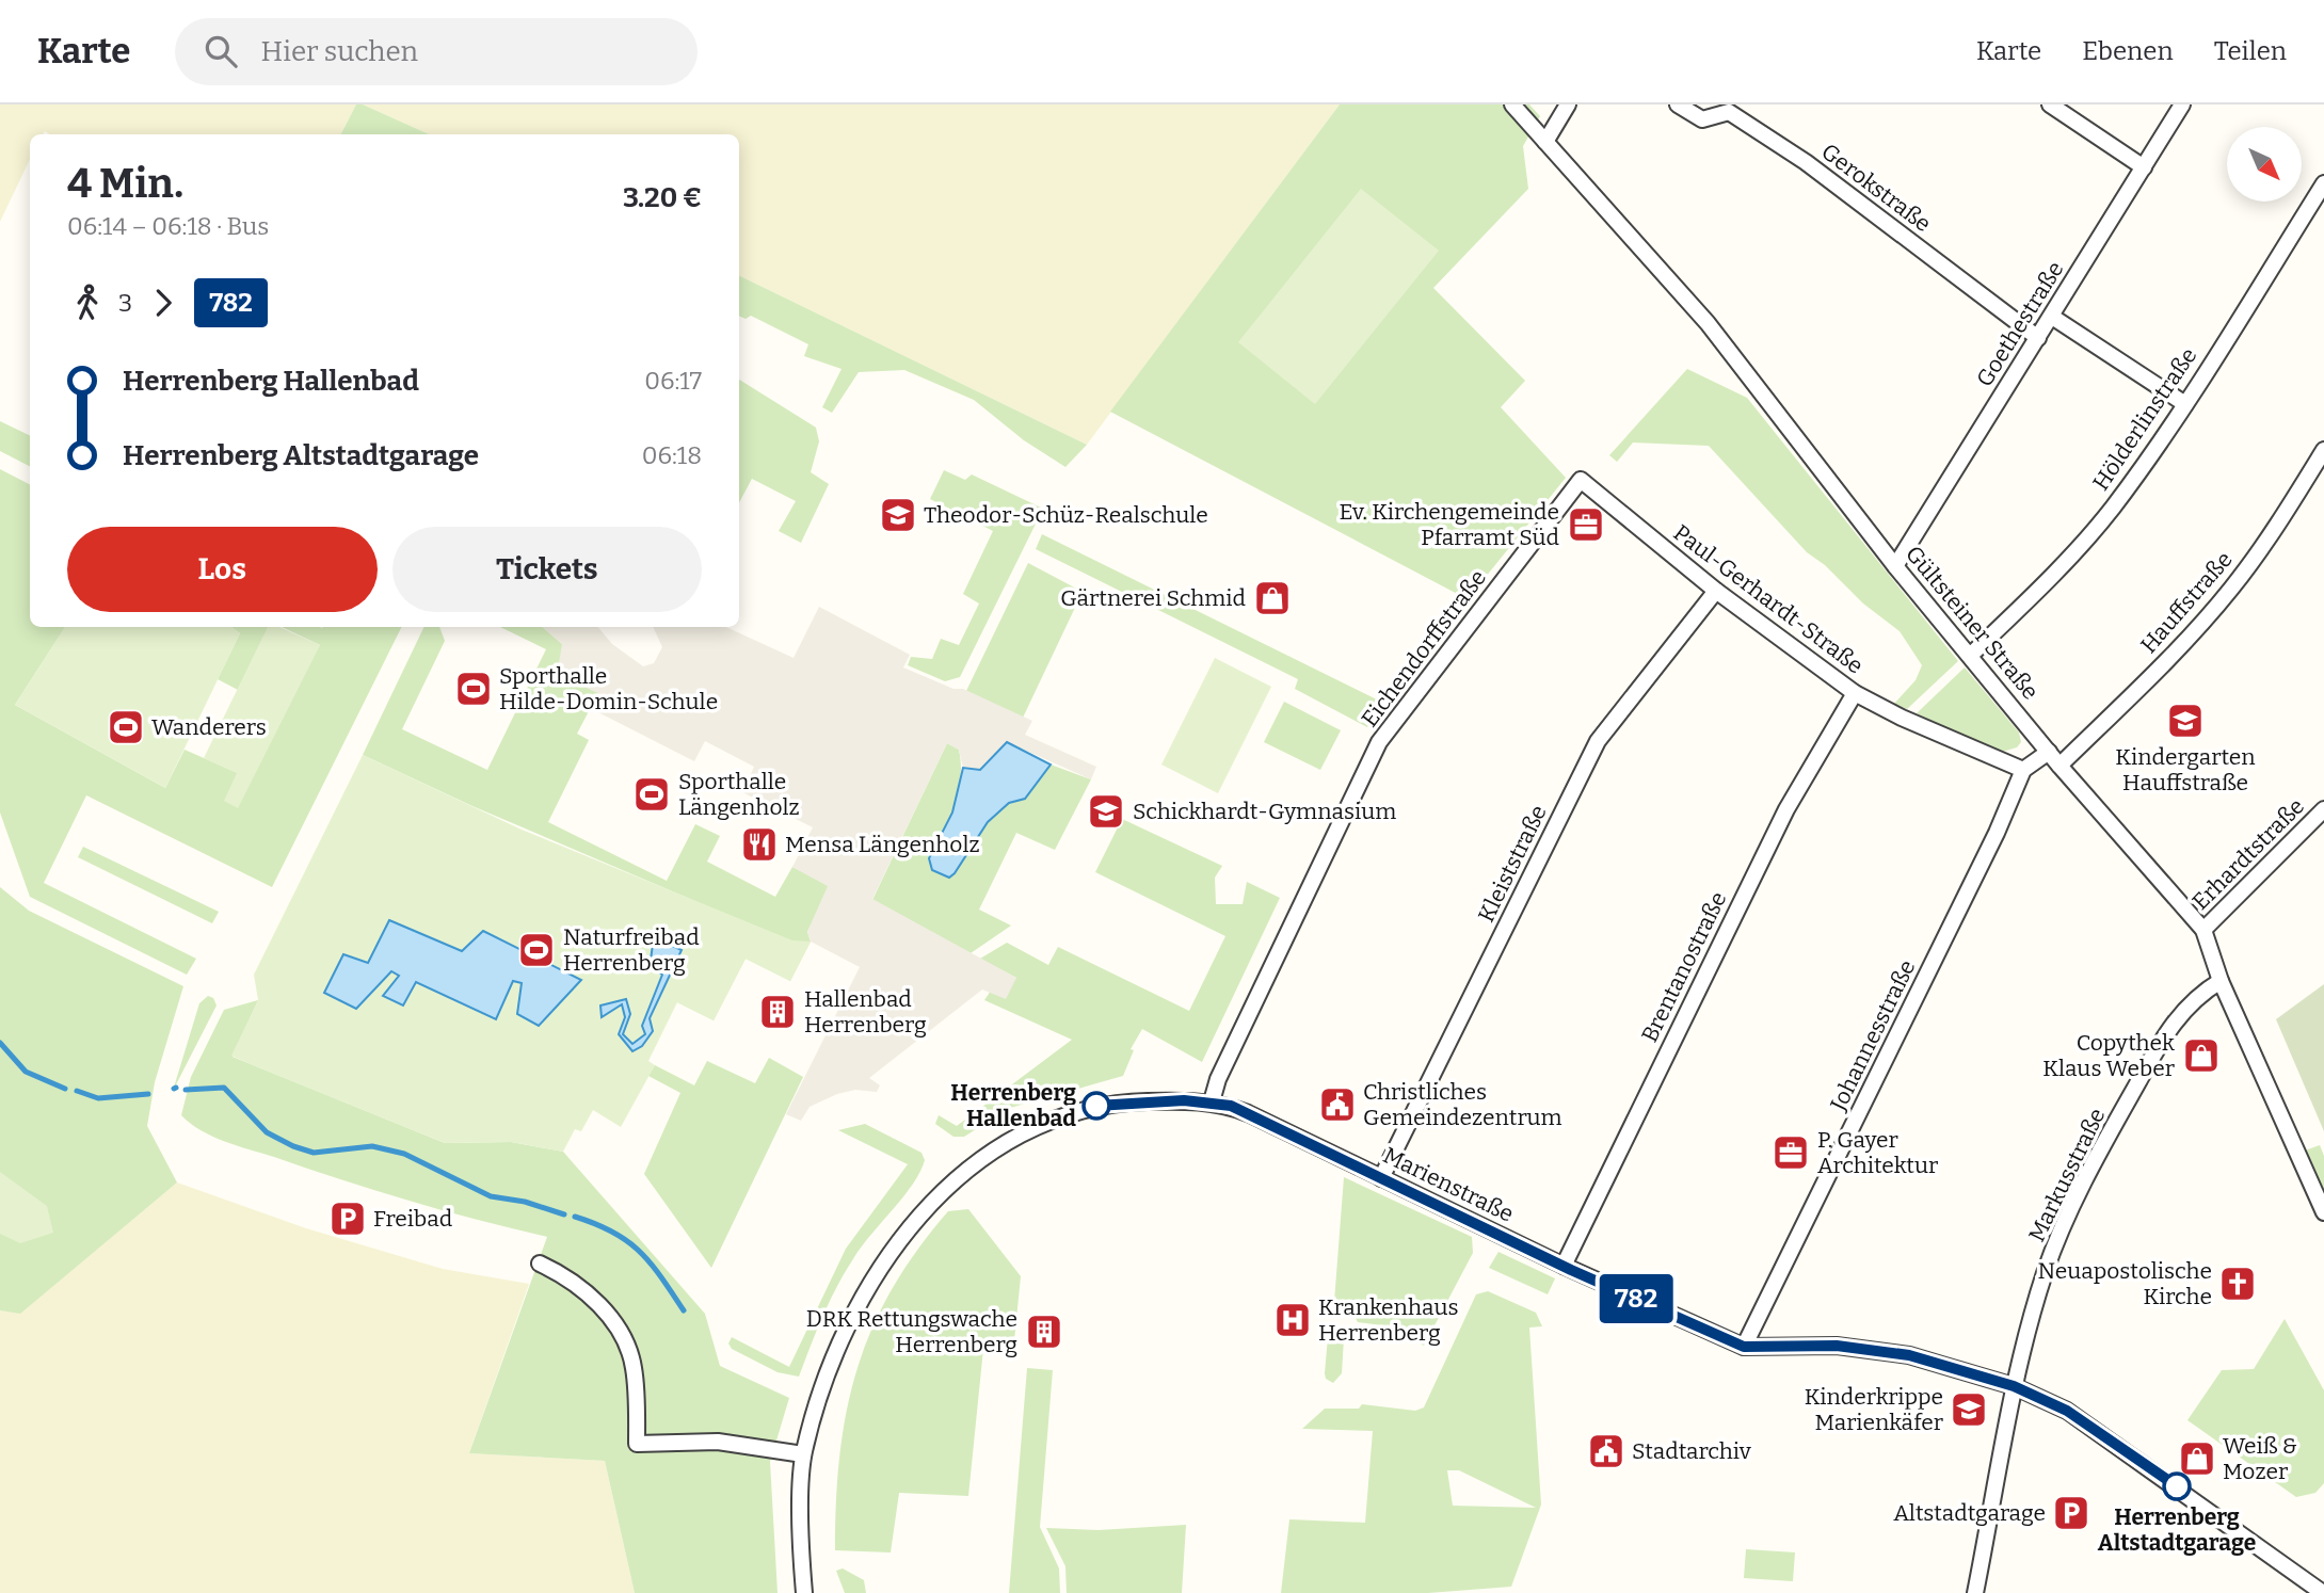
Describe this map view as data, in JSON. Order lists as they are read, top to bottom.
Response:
{
  "streets": {
    "street": [
      "Gerokstraße",
      "Goethestraße",
      "Hölderlinstraße",
      "Paul-Gerhardt-Straße",
      "Hauffstraße",
      "Gültsteiner Straße",
      "Eichendorffstraße",
      "Erhardtstraße",
      "Kleiststraße",
      "Brentanostraße",
      "Johannesstraße",
      "Markusstraße",
      "Marienstraße"
    ]
  },
  "crossings": [
    ["Gerokstraße", "Goethestraße"],
    ["Goethestraße", "Gültsteiner Straße"],
    ["Hölderlinstraße", "Gültsteiner Straße"],
    ["Paul-Gerhardt-Straße", "Eichendorffstraße"],
    ["Paul-Gerhardt-Straße", "Kleiststraße"],
    ["Paul-Gerhardt-Straße", "Brentanostraße"],
    ["Paul-Gerhardt-Straße", "Johannesstraße"],
    ["Hauffstraße", "Gültsteiner Straße"],
    ["Gültsteiner Straße", "Erhardtstraße"],
    ["Gültsteiner Straße", "Markusstraße"],
    ["Eichendorffstraße", "Marienstraße"],
    ["Kleiststraße", "Marienstraße"],
    ["Brentanostraße", "Marienstraße"],
    ["Johannesstraße", "Marienstraße"],
    ["Markusstraße", "Marienstraße"]
  ],
  "places": {
    "school or university": [
      "Theodor-Schüz-Realschule",
      "Kindergarten Hauffstraße",
      "Schickhardt-Gymnasium",
      "Kinderkrippe Marienkäfer"
    ],
    "office": ["Ev. Kirchengemeinde Pfarramt Süd", "P. Gayer Architektur"],
    "shop": ["Gärtnerei Schmid", "Copythek Klaus Weber", "Weiß & Mozer"],
    "sports": [
      "Sporthalle Hilde-Domin-Schule",
      "Wanderers",
      "Sporthalle Längenholz",
      "Naturfreibad Herrenberg"
    ],
    "restaurant": ["Mensa Längenholz"],
    "building": ["Hallenbad Herrenberg", "DRK Rettungswache Herrenberg"],
    "public building": ["Christliches Gemeindezentrum", "Stadtarchiv"],
    "other": ["Herrenberg Hallenbad", "Herrenberg Altstadtgarage"],
    "parking": ["Freibad", "Altstadtgarage"],
    "church": ["Neuapostolische Kirche"],
    "hospital": ["Krankenhaus Herrenberg"]
  },
  "lines": ["bus line 782"],
  "north": "bottom right",
  "page": {
    "header": "Karte",
    "search": "Hier suchen",
    "nav": ["Karte", "Ebenen", "Teilen"],
    "on_map": "782",
    "heading": ["4 Min.", "06:14 – 06:18 · Bus", "3.20 €"],
    "legs": ["3", "782"],
    "list": [
      {
        "name": "Herrenberg Hallenbad",
        "value": "06:17"
      },
      {
        "name": "Herrenberg Altstadtgarage",
        "value": "06:18"
      }
    ],
    "buttons": ["Los", "Tickets"]
  }
}
